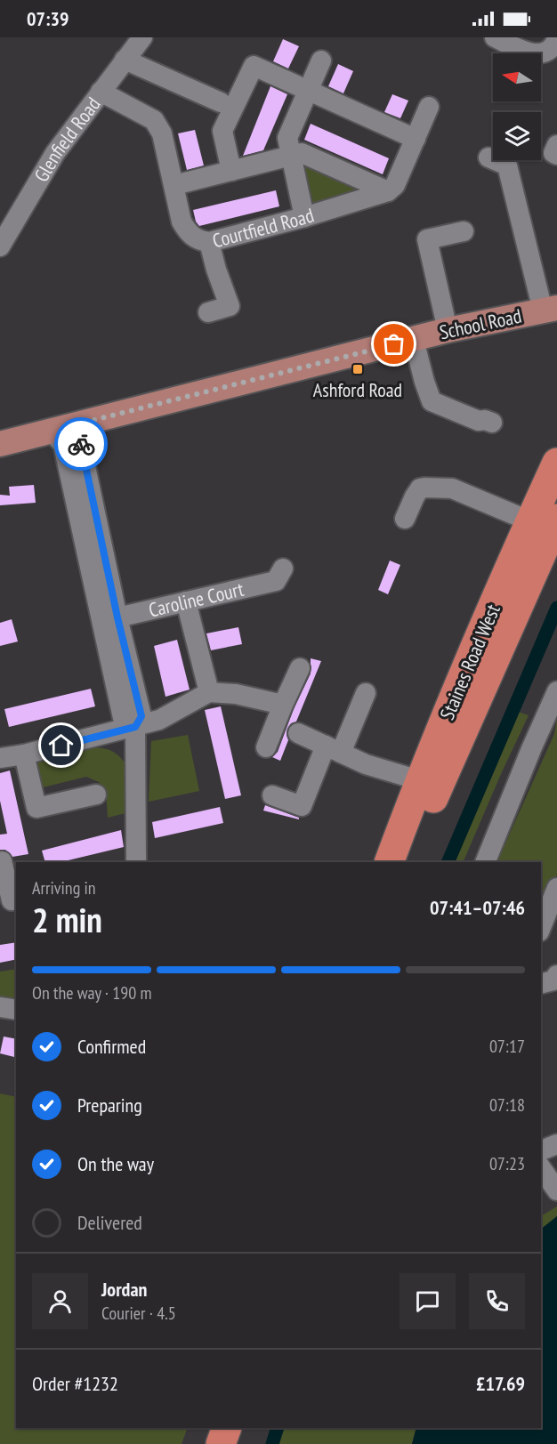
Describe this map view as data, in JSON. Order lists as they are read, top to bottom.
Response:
{
  "streets": {
    "highway": ["Staines Road West"],
    "main road": ["School Road"],
    "street": ["Glenfield Road", "Courtfield Road", "Caroline Court"]
  },
  "crossings": [
    ["Glenfield Road", "Courtfield Road"]
  ],
  "places": {
    "transit": ["Ashford Road"]
  },
  "north": "left",
  "page": {
    "status": "07:39",
    "heading": ["2 min", "Arriving in", "07:41–07:46"],
    "panel": [
      "Jordan",
      "Courier · 4.5",
      "Order #1232",
      "£17.69"
    ],
    "bar": "On the way · 190 m",
    "list": [
      ["Confirmed", "07:17"],
      ["Preparing", "07:18"],
      ["On the way", "07:23"],
      "Delivered"
    ]
  }
}
